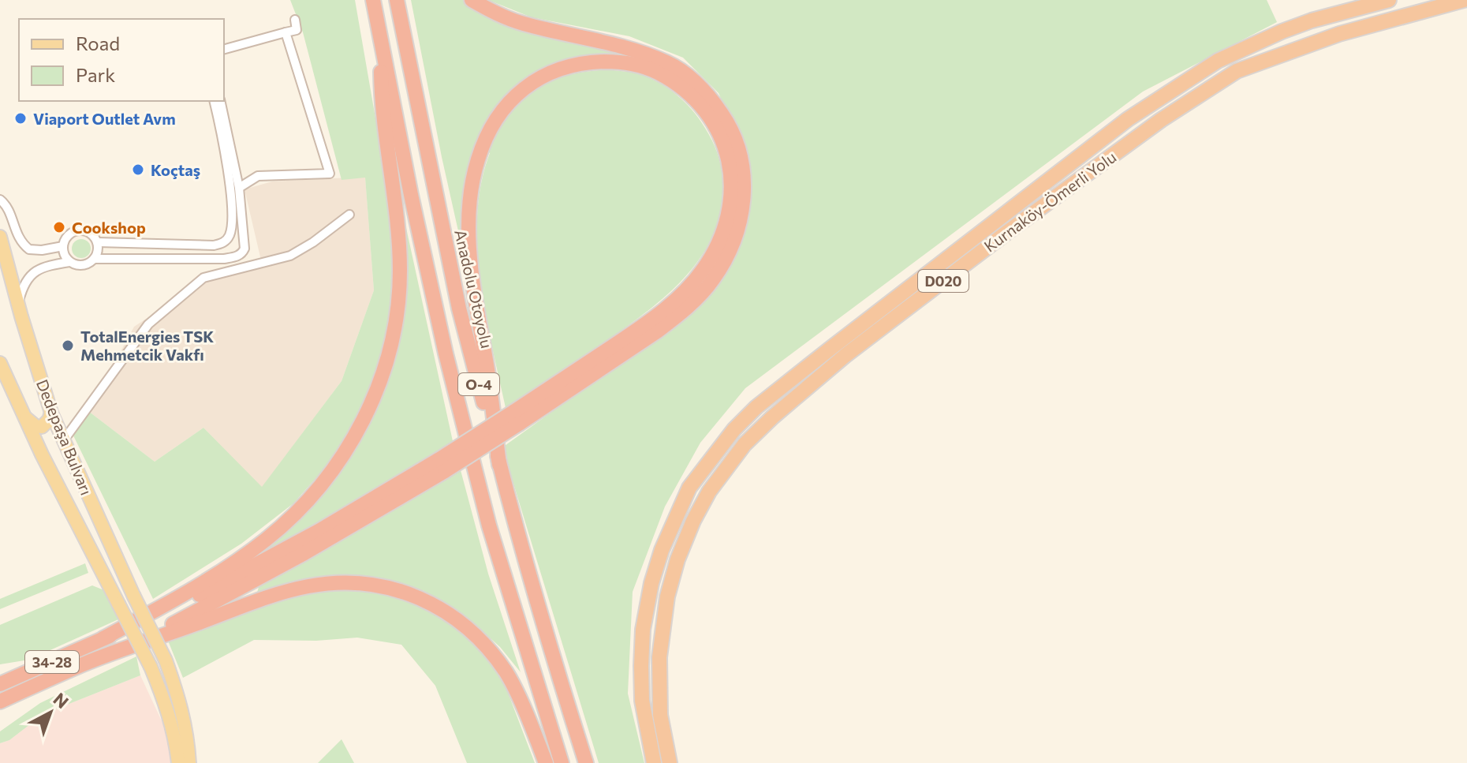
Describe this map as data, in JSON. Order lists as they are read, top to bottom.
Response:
{
  "streets": {
    "highway": [
      "Kurnaköy-Ömerli Yolu",
      "D020",
      "Anadolu Otoyolu",
      "O-4",
      "34-28"
    ],
    "main road": ["Dedepaşa Bulvarı"]
  },
  "places": [
    "Viaport Outlet Avm",
    "Koçtaş",
    "Cookshop",
    "TotalEnergies TSK Mehmetcik Vakfı"
  ],
  "legend": ["Road", "Park"],
  "north": "top right"
}
